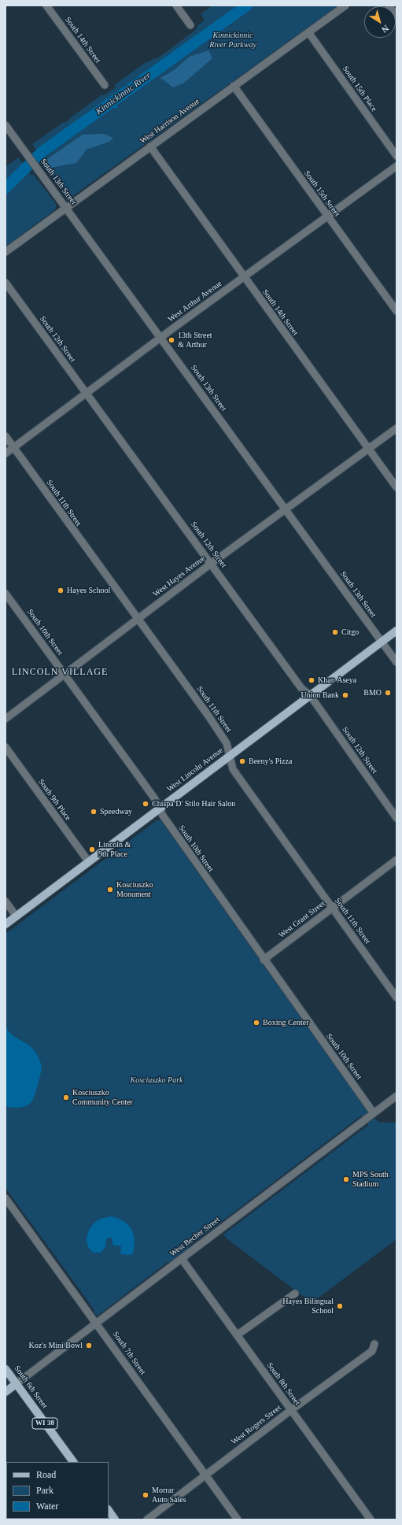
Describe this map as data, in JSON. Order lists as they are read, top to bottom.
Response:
{
  "streets": {
    "main road": [
      "West Lincoln Avenue",
      "West Becher Street",
      "South 6th Street",
      "WI 38"
    ],
    "street": [
      "South 14th Street",
      "South 15th Place",
      "West Harrison Avenue",
      "South 13th Street",
      "South 15th Street",
      "West Arthur Avenue",
      "South 12th Street",
      "South 11th Street",
      "West Hayes Avenue",
      "South 10th Street",
      "South 9th Place",
      "West Grant Street",
      "South 7th Street",
      "South 8th Street",
      "West Rogers Street"
    ]
  },
  "crossings": [
    ["South 14th Street", "West Harrison Avenue"],
    ["South 14th Street", "West Arthur Avenue"],
    ["South 14th Street", "West Hayes Avenue"],
    ["South 15th Place", "West Harrison Avenue"],
    ["West Harrison Avenue", "South 13th Street"],
    ["West Harrison Avenue", "South 15th Street"],
    ["South 13th Street", "West Arthur Avenue"],
    ["South 13th Street", "West Hayes Avenue"],
    ["South 13th Street", "West Lincoln Avenue"],
    ["South 15th Street", "West Arthur Avenue"],
    ["West Arthur Avenue", "South 12th Street"],
    ["West Arthur Avenue", "South 11th Street"],
    ["South 12th Street", "West Hayes Avenue"],
    ["South 12th Street", "West Lincoln Avenue"],
    ["South 11th Street", "West Hayes Avenue"],
    ["South 11th Street", "West Lincoln Avenue"],
    ["South 11th Street", "West Grant Street"],
    ["West Hayes Avenue", "South 10th Street"],
    ["South 10th Street", "West Lincoln Avenue"],
    ["South 10th Street", "West Grant Street"],
    ["South 10th Street", "West Becher Street"],
    ["West Lincoln Avenue", "South 9th Place"],
    ["West Becher Street", "South 7th Street"],
    ["West Becher Street", "South 8th Street"],
    ["West Becher Street", "South 6th Street"],
    ["South 7th Street", "West Rogers Street"],
    ["South 8th Street", "West Rogers Street"]
  ],
  "districts": ["LINCOLN VILLAGE"],
  "water": ["Kinnickinnic River"],
  "parks": ["Kinnickinnic River Parkway", "Kosciuszko Park"],
  "places": [
    "13th Street & Arthur",
    "Hayes School",
    "Citgo",
    "Khan Aseya",
    "BMO",
    "Union Bank",
    "Beeny's Pizza",
    "Chispa D' Stilo Hair Salon",
    "Speedway",
    "Lincoln & 9th Place",
    "Kosciuszko Monument",
    "Boxing Center",
    "Kosciuszko Community Center",
    "MPS South Stadium",
    "Hayes Bilingual School",
    "Koz's Mini Bowl",
    "Morrar Auto Sales"
  ],
  "legend": ["Road", "Park", "Water"],
  "north": "bottom right"
}
